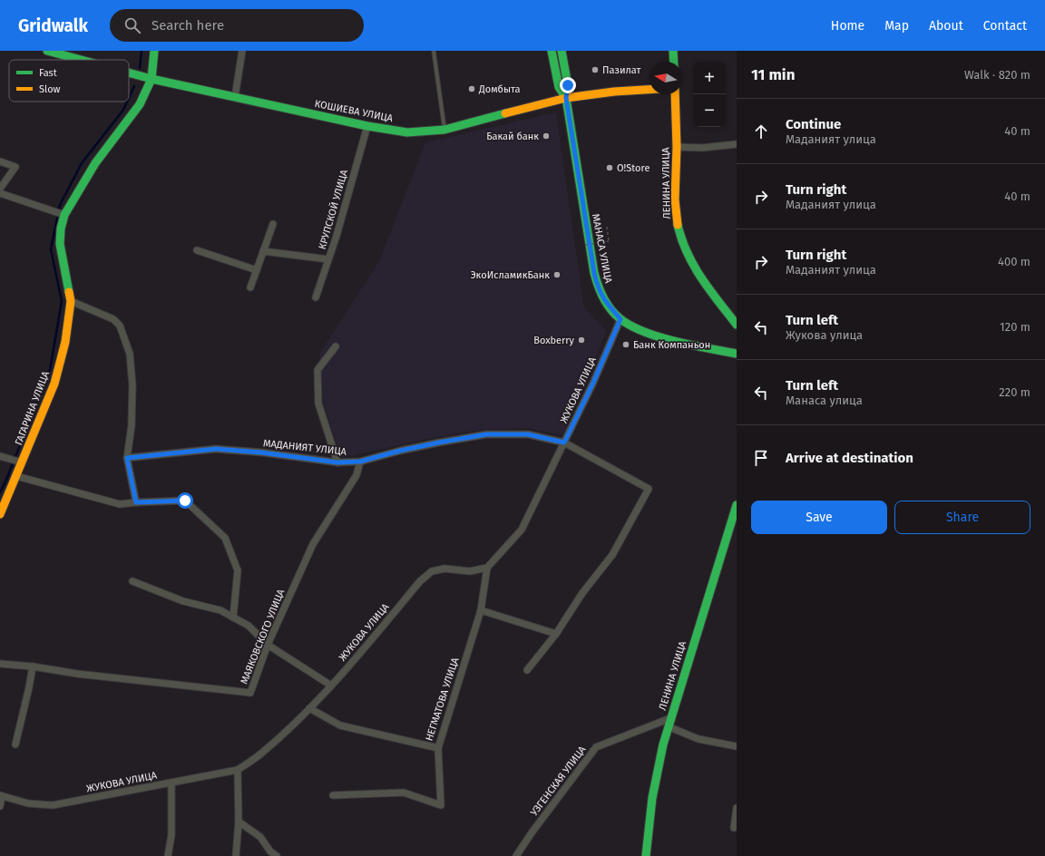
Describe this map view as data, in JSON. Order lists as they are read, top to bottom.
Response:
{
  "streets": {
    "street": [
      "КОШИЕВА УЛИЦА",
      "ЛЕНИНА УЛИЦА",
      "КРУПСКОЙ УЛИЦА",
      "МАНАСА УЛИЦА",
      "ЖУКОВА УЛИЦА",
      "ГАГАРИНА УЛИЦА",
      "МАДАНИЯТ УЛИЦА",
      "МАЯКОВСКОГО УЛИЦА",
      "НЕГМАТОВА УЛИЦА",
      "УЗГЕНСКАЯ УЛИЦА"
    ]
  },
  "crossings": [
    ["КОШИЕВА УЛИЦА", "КРУПСКОЙ УЛИЦА"],
    ["КОШИЕВА УЛИЦА", "МАНАСА УЛИЦА"],
    ["КОШИЕВА УЛИЦА", "ГАГАРИНА УЛИЦА"],
    ["ЛЕНИНА УЛИЦА", "УЗГЕНСКАЯ УЛИЦА"],
    ["МАНАСА УЛИЦА", "ЖУКОВА УЛИЦА"],
    ["ЖУКОВА УЛИЦА", "МАДАНИЯТ УЛИЦА"],
    ["ЖУКОВА УЛИЦА", "НЕГМАТОВА УЛИЦА"],
    ["МАДАНИЯТ УЛИЦА", "МАЯКОВСКОГО УЛИЦА"]
  ],
  "places": [
    "Пазилат",
    "Домбыта",
    "Бакай банк",
    "O!Store",
    "ЭкоИсламикБанк",
    "Boxberry",
    "Банк Компаньон"
  ],
  "legend": ["Fast", "Slow"],
  "north": "left",
  "page": {
    "header": "Gridwalk",
    "search": "Search here",
    "nav": [
      "Home",
      "Map",
      "About",
      "Contact"
    ],
    "heading": ["11 min", "Walk · 820 m"],
    "map_buttons": ["+", "−"],
    "list": [
      ["Continue", "Маданият улица", "40 m"],
      ["Turn right", "Маданият улица", "40 m"],
      ["Turn right", "Маданият улица", "400 m"],
      ["Turn left", "Жукова улица", "120 m"],
      ["Turn left", "Манаса улица", "220 m"],
      "Arrive at destination"
    ],
    "buttons": ["Save", "Share"]
  }
}
